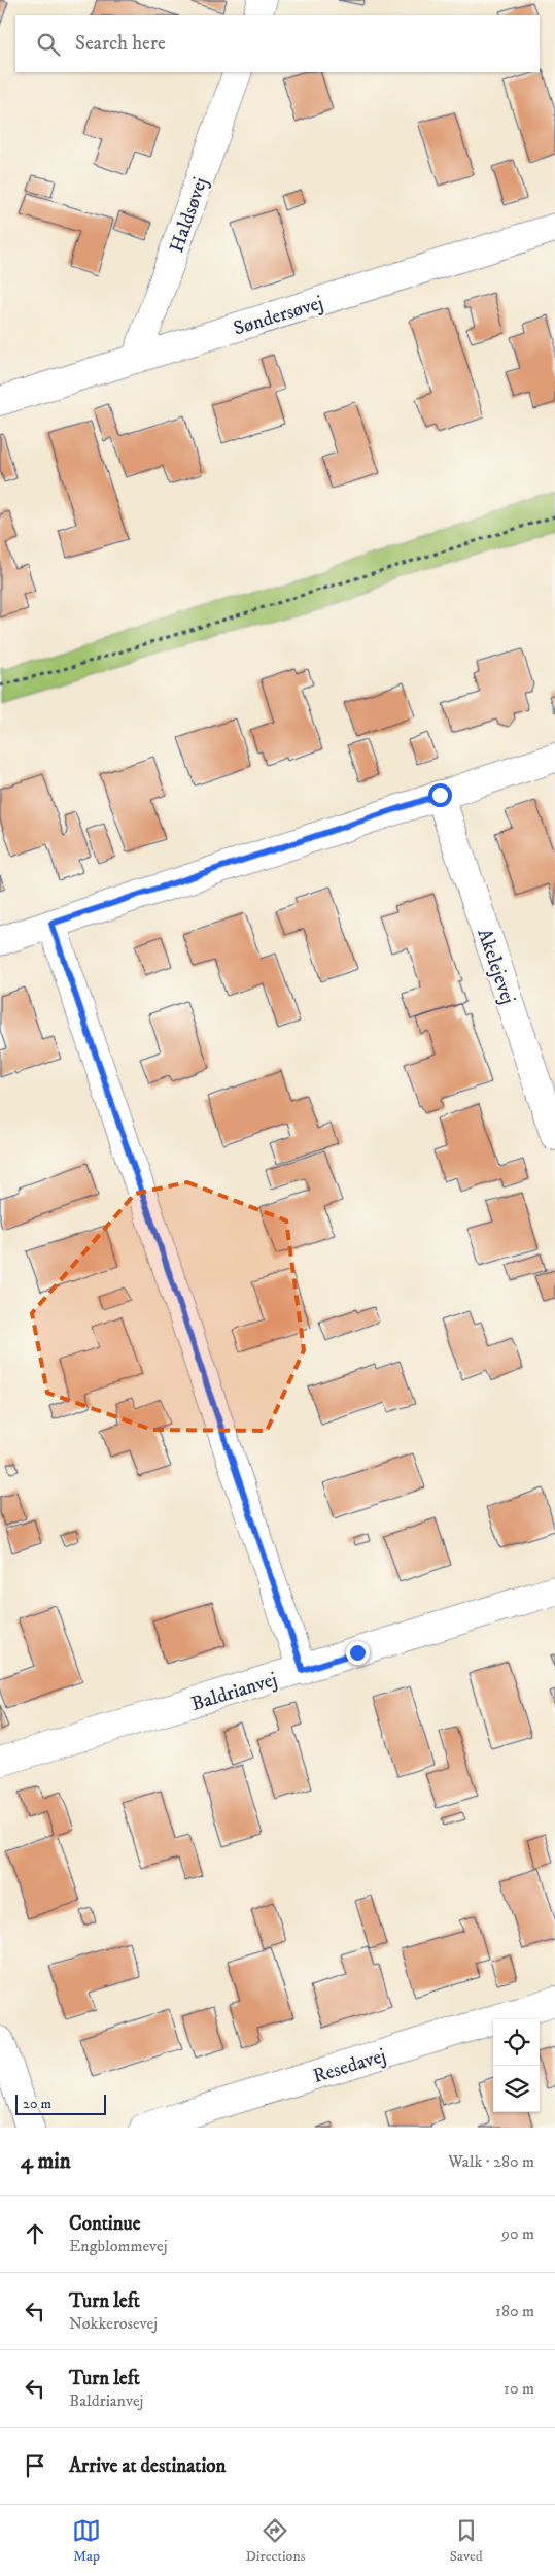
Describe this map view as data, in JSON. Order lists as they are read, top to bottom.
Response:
{
  "streets": {
    "street": [
      "Haldsøvej",
      "Søndersøvej",
      "Akelejevej",
      "Baldrianvej",
      "Resedavej"
    ]
  },
  "crossings": [
    ["Haldsøvej", "Søndersøvej"]
  ],
  "scale_bar": "20 m",
  "page": {
    "search": "Search here",
    "scale": "20 m",
    "heading": ["4 min", "Walk · 280 m"],
    "list": [
      ["Continue", "Engblommevej", "90 m"],
      ["Turn left", "Nøkkerosevej", "180 m"],
      ["Turn left", "Baldrianvej", "10 m"],
      "Arrive at destination"
    ],
    "nav": ["Map", "Directions", "Saved"]
  }
}
